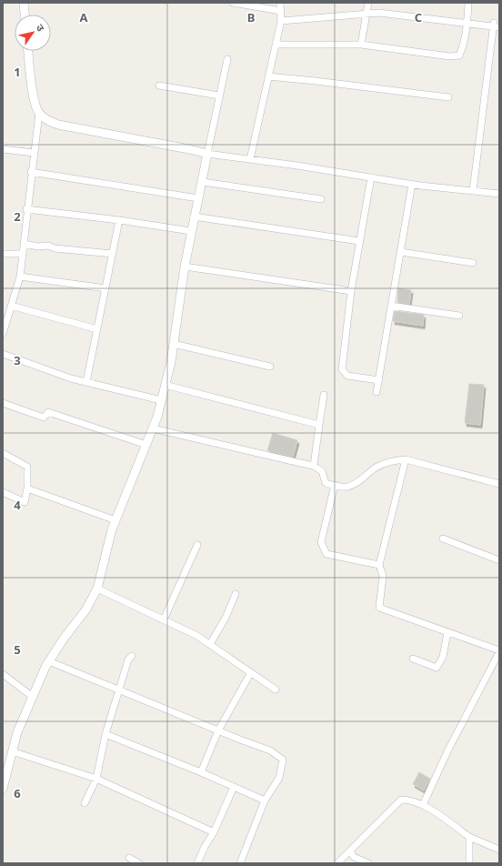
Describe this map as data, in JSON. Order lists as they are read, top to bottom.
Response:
{
  "north": "top right",
  "grid": {
    "columns": ["A", "B", "C"],
    "rows": [
      "1",
      "2",
      "3",
      "4",
      "5",
      "6"
    ]
  }
}
